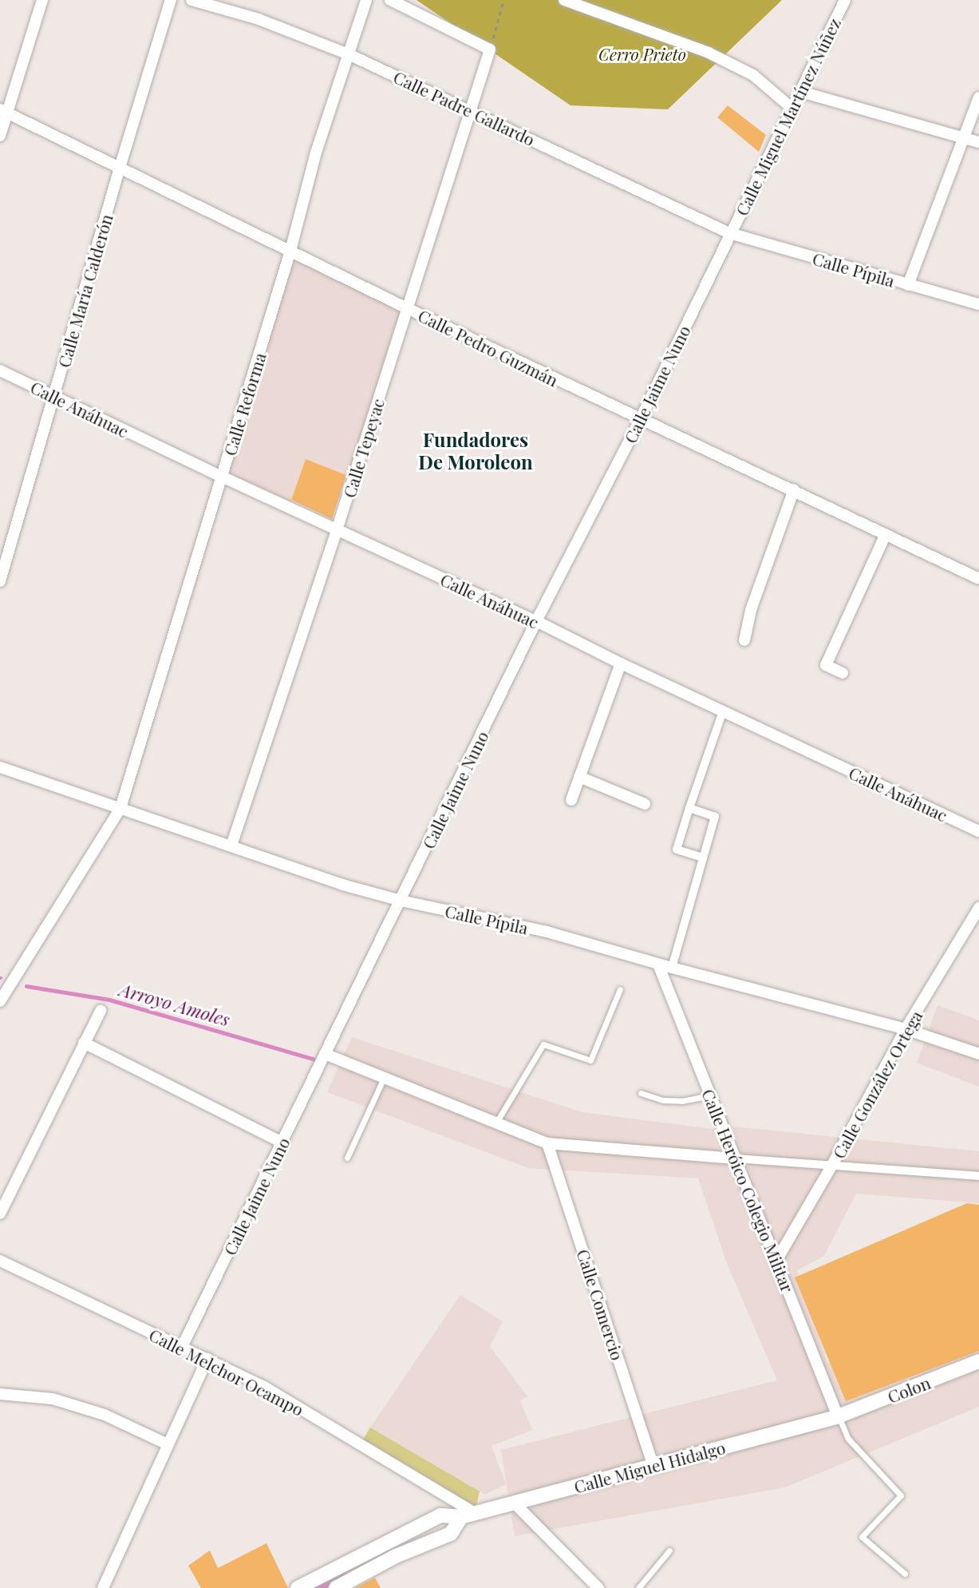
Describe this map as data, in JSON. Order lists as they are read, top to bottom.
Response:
{
  "streets": {
    "street": [
      "Calle Padre Gallardo",
      "Calle Miguel Martínez Núñez",
      "Calle Pípila",
      "Calle María Calderón",
      "Calle Pedro Guzmán",
      "Calle Jaime Nuno",
      "Calle Reforma",
      "Calle Anáhuac",
      "Calle Tepeyac",
      "Calle González Ortega",
      "Calle Heróico Colegio Militar",
      "Calle Comercio",
      "Calle Melchor Ocampo",
      "Colon",
      "Calle Miguel Hidalgo"
    ]
  },
  "crossings": [
    ["Calle Padre Gallardo", "Calle Miguel Martínez Núñez"],
    ["Calle Padre Gallardo", "Calle Pípila"],
    ["Calle Padre Gallardo", "Calle Jaime Nuno"],
    ["Calle Padre Gallardo", "Calle Reforma"],
    ["Calle Padre Gallardo", "Calle Tepeyac"],
    ["Calle Miguel Martínez Núñez", "Calle Pípila"],
    ["Calle Miguel Martínez Núñez", "Calle Jaime Nuno"],
    ["Calle Pípila", "Calle Jaime Nuno"],
    ["Calle Pípila", "Calle Reforma"],
    ["Calle Pípila", "Calle Tepeyac"],
    ["Calle Pípila", "Calle González Ortega"],
    ["Calle Pípila", "Calle Heróico Colegio Militar"],
    ["Calle María Calderón", "Calle Pedro Guzmán"],
    ["Calle María Calderón", "Calle Anáhuac"],
    ["Calle Pedro Guzmán", "Calle Jaime Nuno"],
    ["Calle Pedro Guzmán", "Calle Reforma"],
    ["Calle Pedro Guzmán", "Calle Tepeyac"],
    ["Calle Jaime Nuno", "Calle Anáhuac"],
    ["Calle Jaime Nuno", "Calle Melchor Ocampo"],
    ["Calle Reforma", "Calle Anáhuac"],
    ["Calle Anáhuac", "Calle Tepeyac"],
    ["Calle González Ortega", "Calle Heróico Colegio Militar"],
    ["Calle Heróico Colegio Militar", "Colon"],
    ["Calle Heróico Colegio Militar", "Calle Miguel Hidalgo"],
    ["Calle Comercio", "Calle Miguel Hidalgo"],
    ["Calle Melchor Ocampo", "Calle Miguel Hidalgo"],
    ["Colon", "Calle Miguel Hidalgo"]
  ],
  "districts": ["Fundadores De Moroleon"],
  "water": ["Arroyo Amoles"],
  "parks": ["Cerro Prieto"]
}
